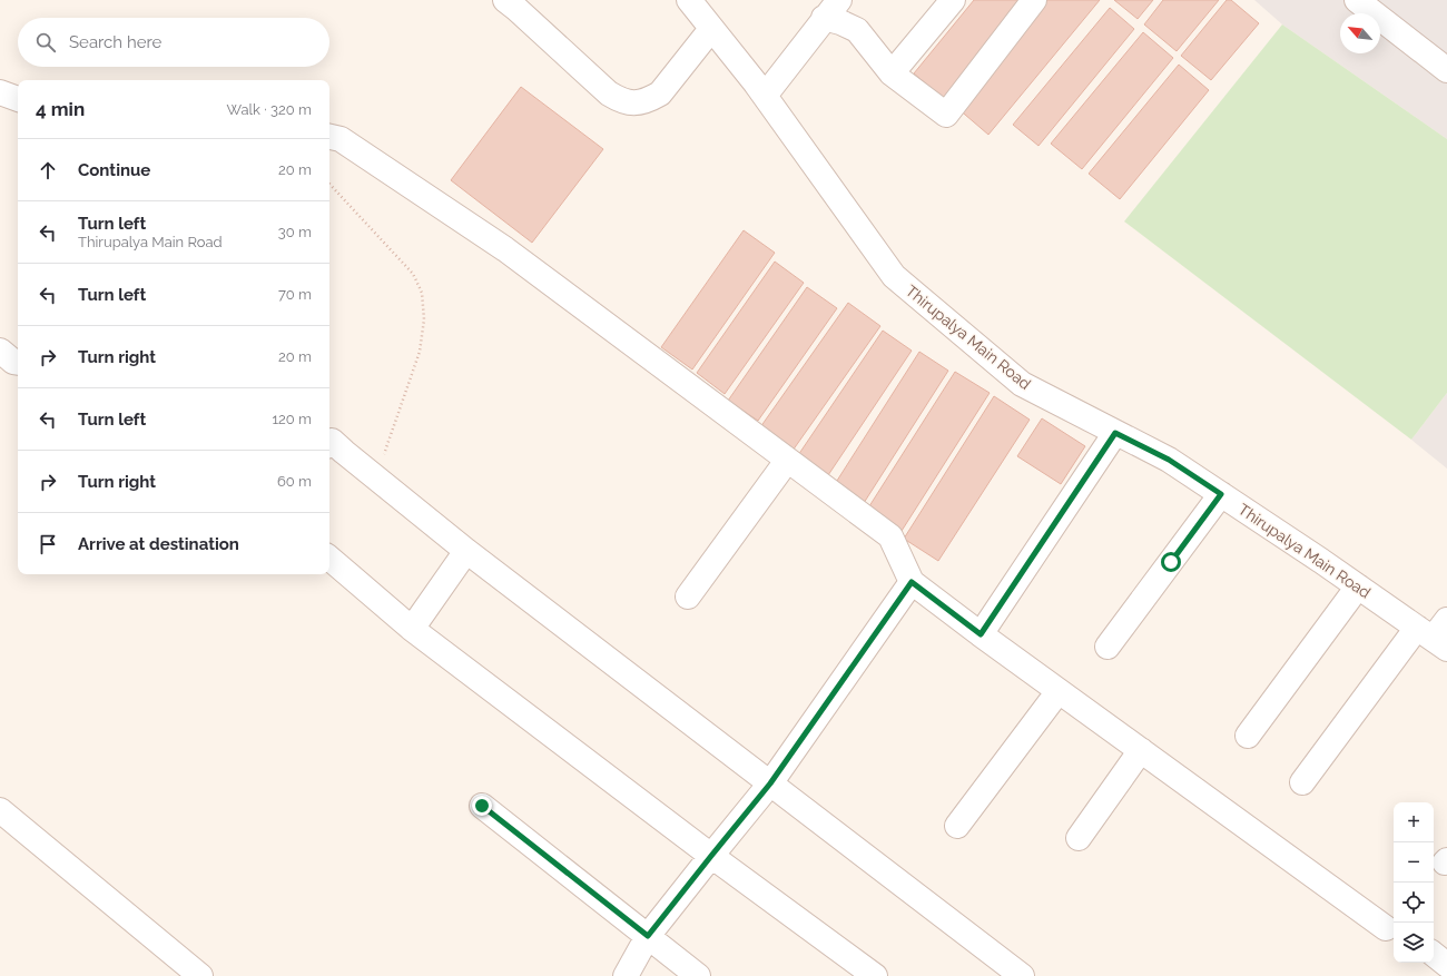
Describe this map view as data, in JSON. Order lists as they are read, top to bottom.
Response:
{
  "streets": {
    "street": ["Thirupalya Main Road"]
  },
  "north": "top left",
  "page": {
    "search": "Search here",
    "heading": ["4 min", "Walk · 320 m"],
    "list": [
      ["Continue", "20 m"],
      ["Turn left", "Thirupalya Main Road", "30 m"],
      ["Turn left", "70 m"],
      ["Turn right", "20 m"],
      ["Turn left", "120 m"],
      ["Turn right", "60 m"],
      "Arrive at destination"
    ],
    "map_buttons": ["+", "−"]
  }
}
